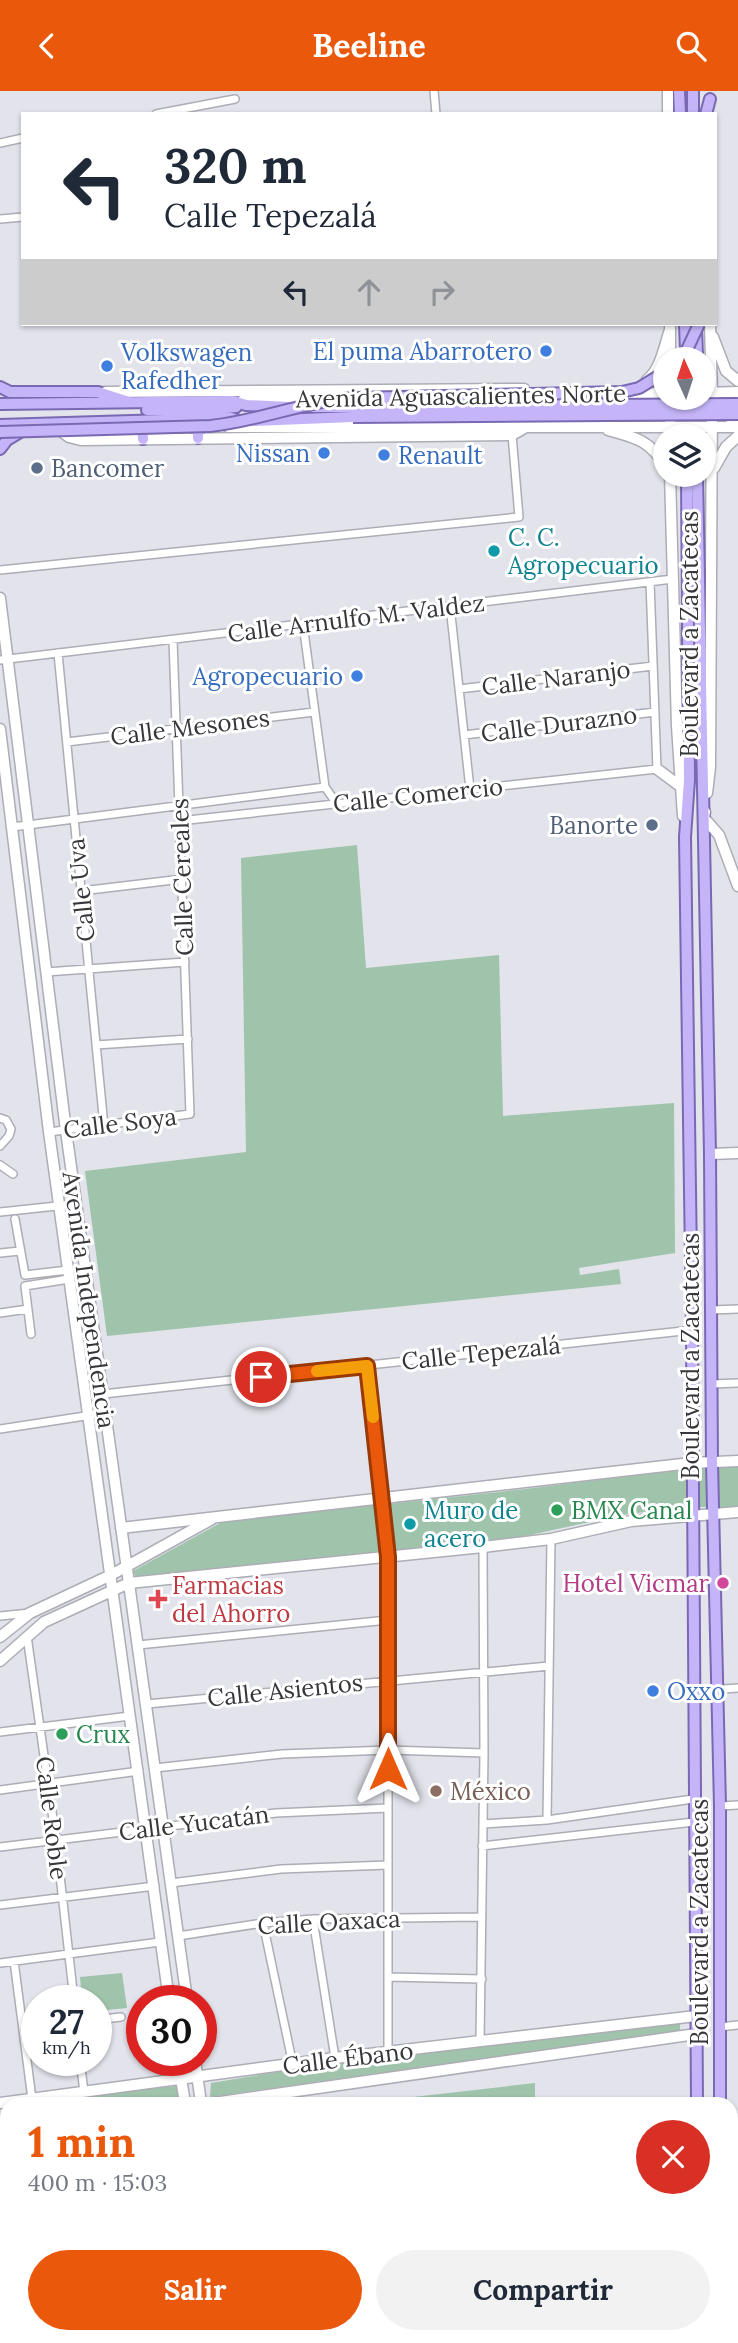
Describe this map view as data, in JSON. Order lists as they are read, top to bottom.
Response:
{
  "streets": {
    "main road": [
      "Avenida Aguascalientes Norte",
      "Boulevard a Zacatecas",
      "Avenida Independencia",
      "Calle Ébano"
    ],
    "street": [
      "Calle Arnulfo M. Valdez",
      "Calle Naranjo",
      "Calle Durazno",
      "Calle Mesones",
      "Calle Comercio",
      "Calle Cereales",
      "Calle Uva",
      "Calle Soya",
      "Calle Tepezalá",
      "Calle Asientos",
      "Calle Roble",
      "Calle Yucatán",
      "Calle Oaxaca"
    ]
  },
  "crossings": [
    ["Calle Arnulfo M. Valdez", "Boulevard a Zacatecas"],
    ["Calle Arnulfo M. Valdez", "Calle Cereales"],
    ["Calle Arnulfo M. Valdez", "Calle Uva"],
    ["Calle Arnulfo M. Valdez", "Avenida Independencia"],
    ["Boulevard a Zacatecas", "Calle Tepezalá"],
    ["Boulevard a Zacatecas", "Calle Ébano"],
    ["Calle Mesones", "Calle Cereales"],
    ["Calle Mesones", "Calle Uva"],
    ["Calle Comercio", "Calle Cereales"],
    ["Calle Comercio", "Calle Uva"],
    ["Calle Comercio", "Avenida Independencia"],
    ["Calle Cereales", "Calle Soya"],
    ["Calle Uva", "Calle Soya"],
    ["Calle Soya", "Avenida Independencia"],
    ["Avenida Independencia", "Calle Tepezalá"],
    ["Avenida Independencia", "Calle Asientos"],
    ["Avenida Independencia", "Calle Yucatán"],
    ["Avenida Independencia", "Calle Oaxaca"],
    ["Calle Roble", "Calle Yucatán"]
  ],
  "places": {
    "other": [
      "El puma Abarrotero",
      "Volkswagen Rafedher",
      "Nissan",
      "Renault",
      "Bancomer",
      "C. C. Agropecuario",
      "Agropecuario",
      "Banorte",
      "BMX Canal",
      "Muro de acero",
      "Hotel Vicmar",
      "Oxxo",
      "Crux",
      "México"
    ],
    "health": ["Farmacias del Ahorro"]
  },
  "north": "top",
  "page": {
    "header": "Beeline",
    "turn": ["320 m", "Calle Tepezalá"],
    "speed": "27 km/h",
    "limit": "30",
    "heading": ["1 min", "400 m · 15:03"],
    "buttons": ["Salir", "Compartir"]
  }
}
